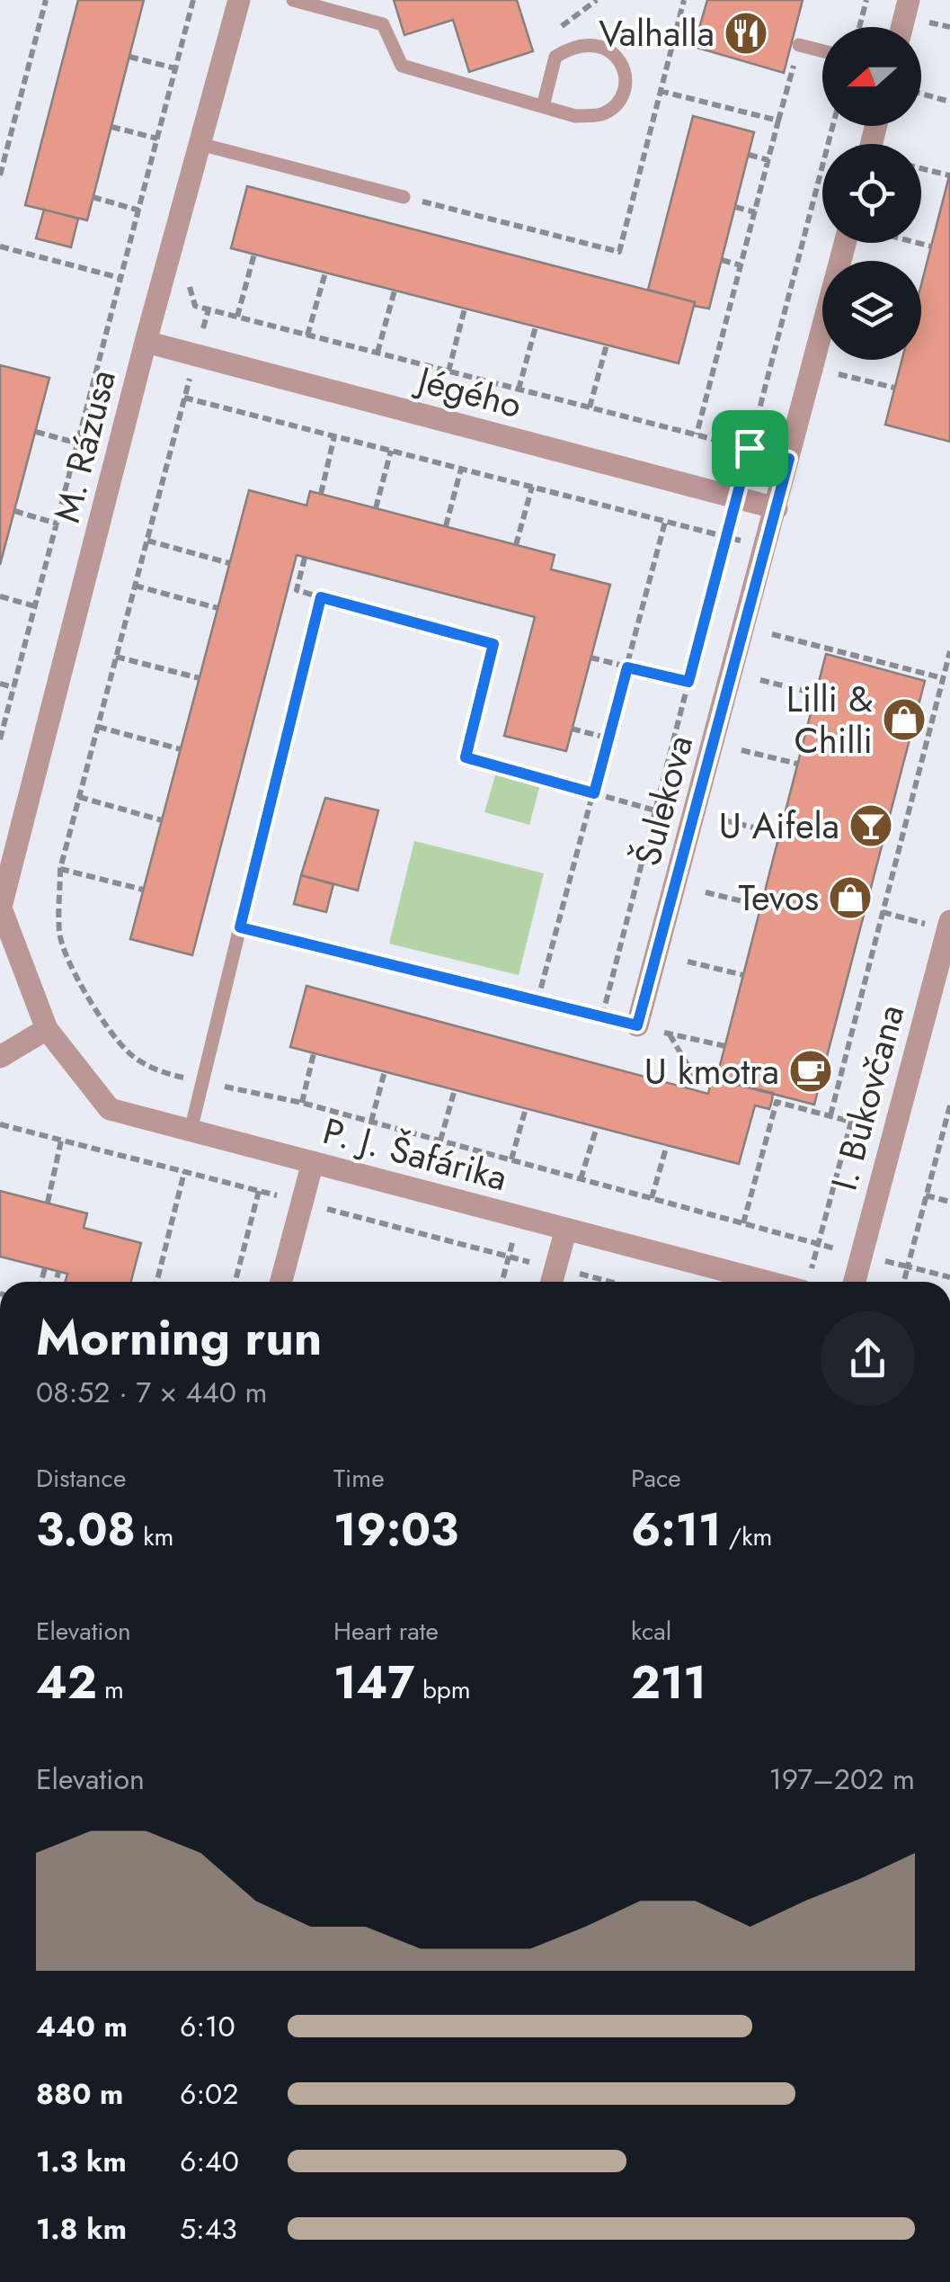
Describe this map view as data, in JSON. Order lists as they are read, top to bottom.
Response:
{
  "streets": {
    "street": [
      "Jégého",
      "M. Rázusa",
      "Šulekova",
      "I. Bukovčana",
      "P. J. Šafárika"
    ]
  },
  "crossings": [
    ["Jégého", "M. Rázusa"],
    ["Jégého", "Šulekova"],
    ["M. Rázusa", "P. J. Šafárika"]
  ],
  "places": {
    "restaurant": ["Valhalla"],
    "shop": ["Lilli & Chilli", "Tevos"],
    "bar": ["U Aifela"],
    "cafe": ["U kmotra"]
  },
  "north": "left",
  "page": {
    "heading": ["Morning run", "08:52 · 7 × 440 m"],
    "stats": [
      ["Distance", "3.08 km"],
      ["Time", "19:03"],
      ["Pace", "6:11 /km"],
      ["Elevation", "42 m"],
      ["Heart rate", "147 bpm"],
      ["kcal", "211"]
    ],
    "chart": ["Elevation", "197–202 m"],
    "list": [
      {
        "name": "440 m",
        "note": "6:10"
      },
      {
        "name": "880 m",
        "note": "6:02"
      },
      {
        "name": "1.3 km",
        "note": "6:40"
      },
      {
        "name": "1.8 km",
        "note": "5:43"
      }
    ]
  }
}
